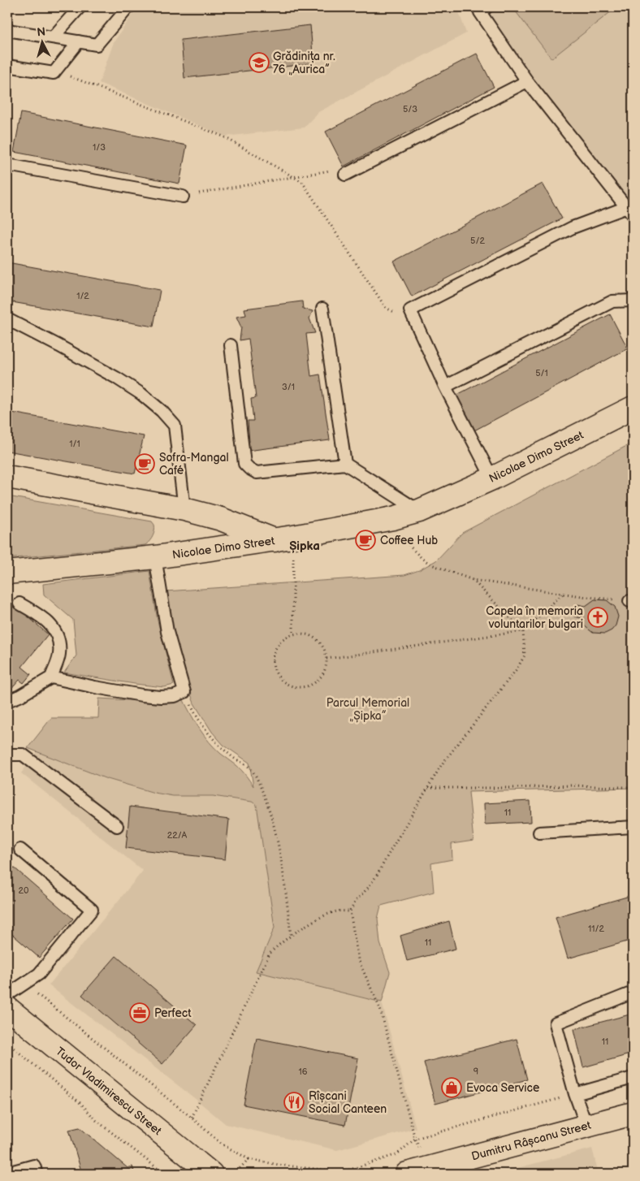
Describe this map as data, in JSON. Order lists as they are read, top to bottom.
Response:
{
  "streets": {
    "main road": ["Nicolae Dimo Street", "Tudor Vladimirescu Street", "Dumitru Râșcanu Street"]
  },
  "districts": ["Șipka"],
  "parks": ["Parcul Memorial „Șipka”"],
  "places": {
    "school or university": ["Grădinița nr. 76 „Aurica”"],
    "cafe": ["Sofra-Mangal Café", "Coffee Hub"],
    "church": ["Capela în memoria voluntarilor bulgari"],
    "office": ["Perfect"],
    "shop": ["Evoca Service"],
    "restaurant": ["Rîșcani Social Canteen"]
  },
  "house_numbers": [
    "5/3",
    "1/3",
    "5/2",
    "1/2",
    "5/1",
    "3/1",
    "1/1",
    "11",
    "22/A",
    "20",
    "11/2",
    "11",
    "11",
    "16",
    "9"
  ],
  "north": "top"
}
